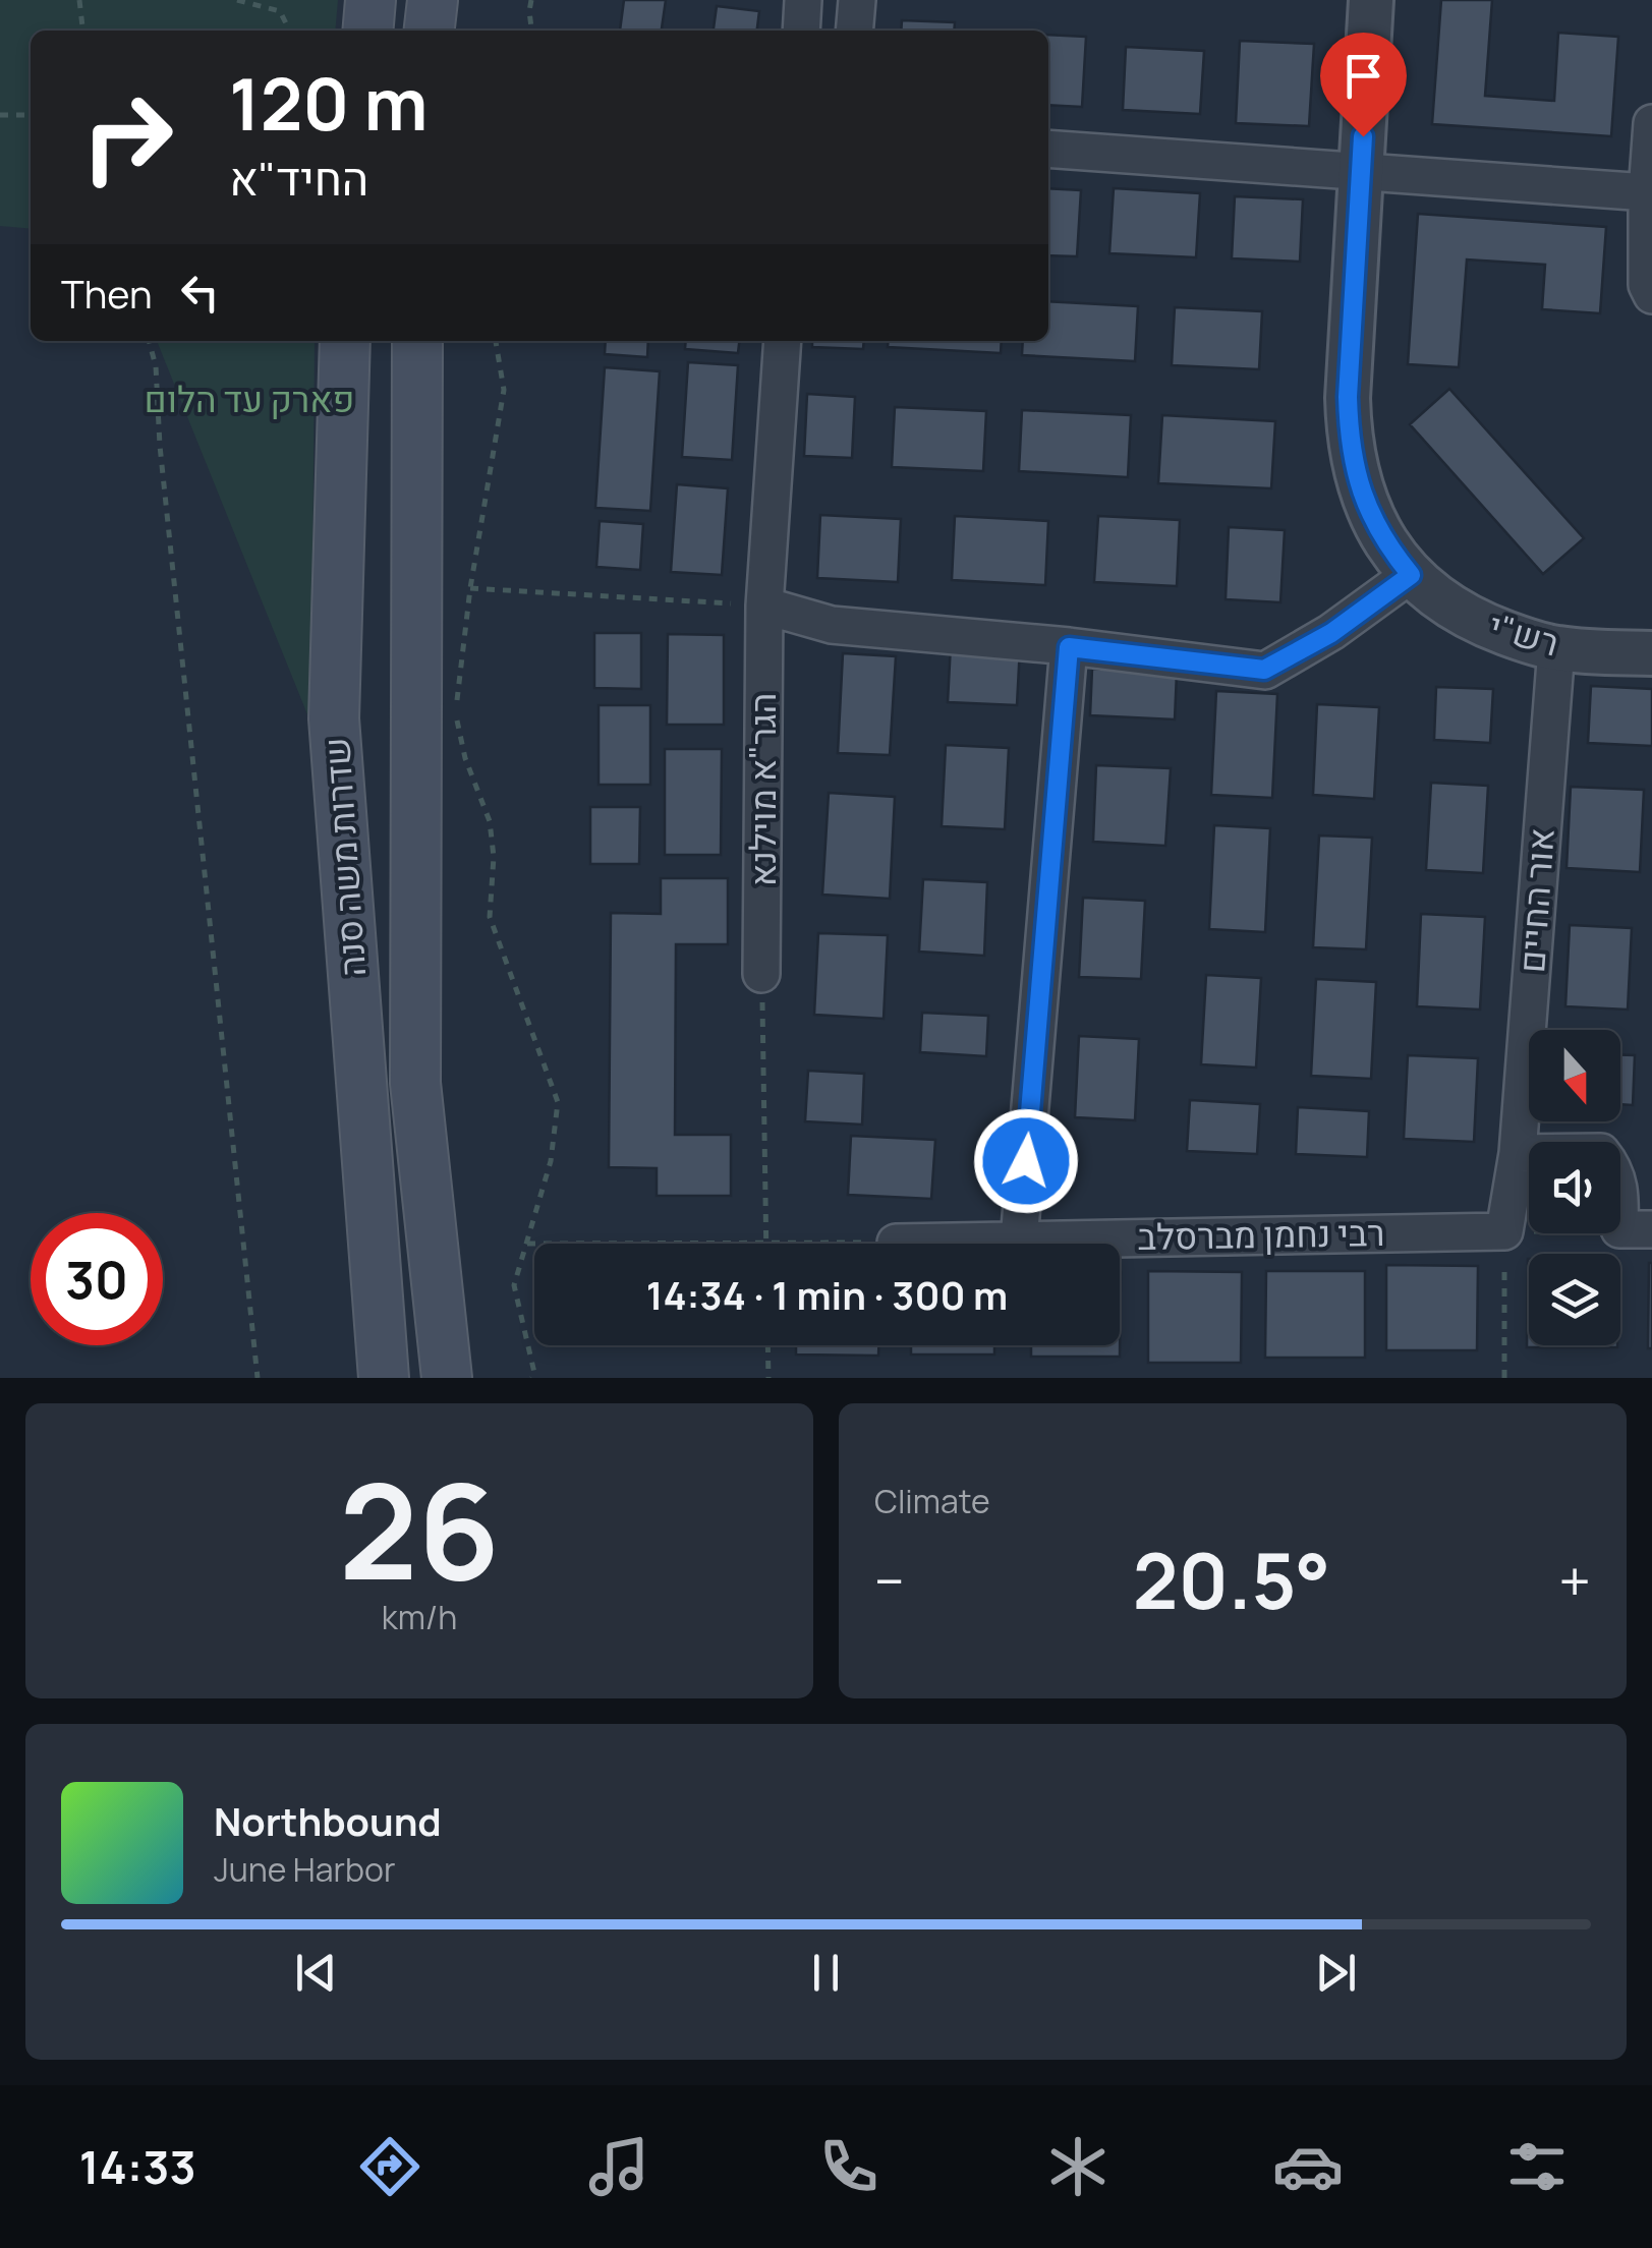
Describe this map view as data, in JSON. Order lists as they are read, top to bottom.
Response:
{
  "streets": {
    "main road": ["שדרות משה סנה"],
    "street": [
      "רש\"י",
      "הגר\"א מוילנא",
      "אור החיים",
      "רבי נחמן מברסלב"
    ]
  },
  "crossings": [
    ["רש\"י", "אור החיים"],
    ["אור החיים", "רבי נחמן מברסלב"]
  ],
  "parks": ["פארק עד הלום"],
  "north": "bottom",
  "page": {
    "turn": ["120 m", "החיד\"א"],
    "then": "Then",
    "limit": "30",
    "trip": "14:34 · 1 min · 300 m",
    "tile": [
      ["26", "km/h"],
      "Climate"
    ],
    "heat": ["−", "20.5°", "+"],
    "song": ["Northbound", "June Harbor"],
    "tabs": "14:33"
  }
}
